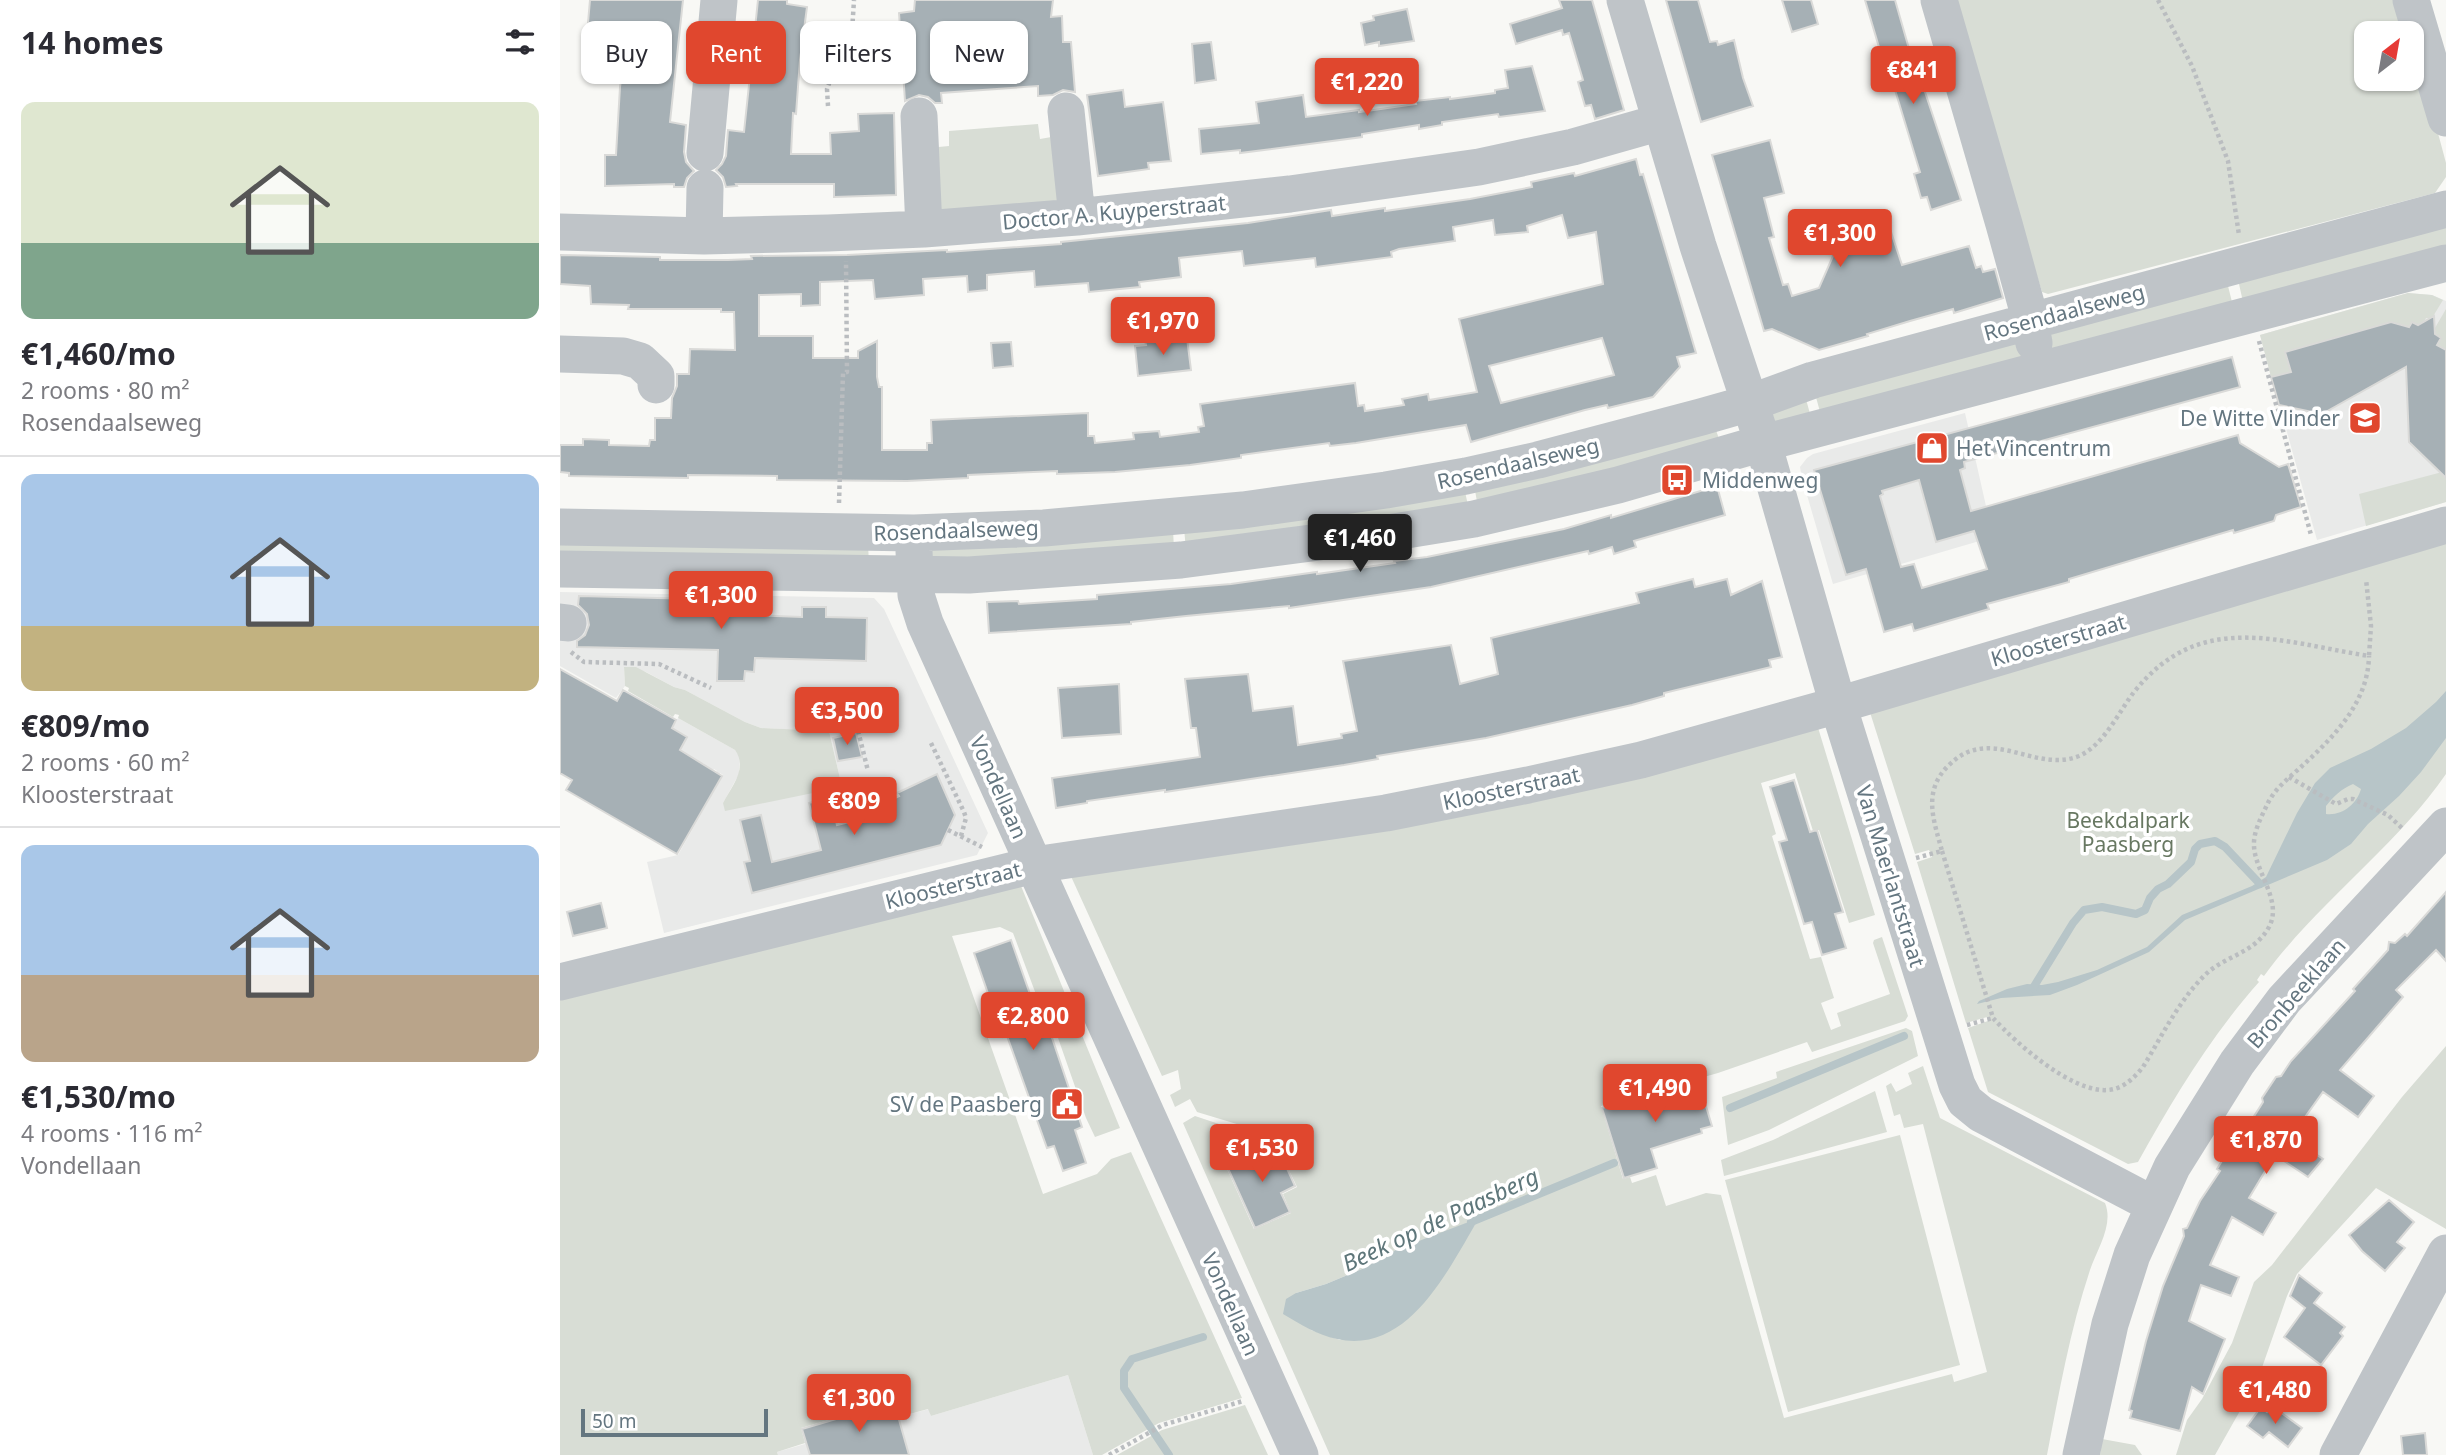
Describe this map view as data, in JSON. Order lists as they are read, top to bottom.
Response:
{
  "streets": {
    "street": [
      "Doctor A. Kuyperstraat",
      "Rosendaalseweg",
      "Kloosterstraat",
      "Vondellaan",
      "Van Maerlantstraat",
      "Bronbeeklaan"
    ]
  },
  "crossings": [
    ["Rosendaalseweg", "Vondellaan"],
    ["Rosendaalseweg", "Van Maerlantstraat"],
    ["Kloosterstraat", "Vondellaan"],
    ["Kloosterstraat", "Van Maerlantstraat"],
    ["Van Maerlantstraat", "Bronbeeklaan"]
  ],
  "water": ["Beek op de Paasberg"],
  "parks": ["Beekdalpark Paasberg"],
  "places": {
    "school or university": ["De Witte Vlinder"],
    "shop": ["Het Vincentrum"],
    "bus stop": ["Middenweg"],
    "public building": ["SV de Paasberg"]
  },
  "scale_bar": "50 m",
  "north": "top right",
  "page": {
    "heading": "14 homes",
    "chip": [
      "Buy",
      "Rent",
      "Filters",
      "New"
    ],
    "price": [
      "€841",
      "€1,220",
      "€1,300",
      "€1,970",
      "€1,460",
      "€1,300",
      "€3,500",
      "€809",
      "€2,800",
      "€1,490",
      "€1,870",
      "€1,530",
      "€1,480",
      "€1,300"
    ],
    "list": [
      {
        "name": "€1,460/mo",
        "note": "2 rooms · 80 m² · Rosendaalseweg"
      },
      {
        "name": "€809/mo",
        "note": "2 rooms · 60 m² · Kloosterstraat"
      },
      {
        "name": "€1,530/mo",
        "note": "4 rooms · 116 m² · Vondellaan"
      }
    ],
    "scale": "50 m"
  }
}
